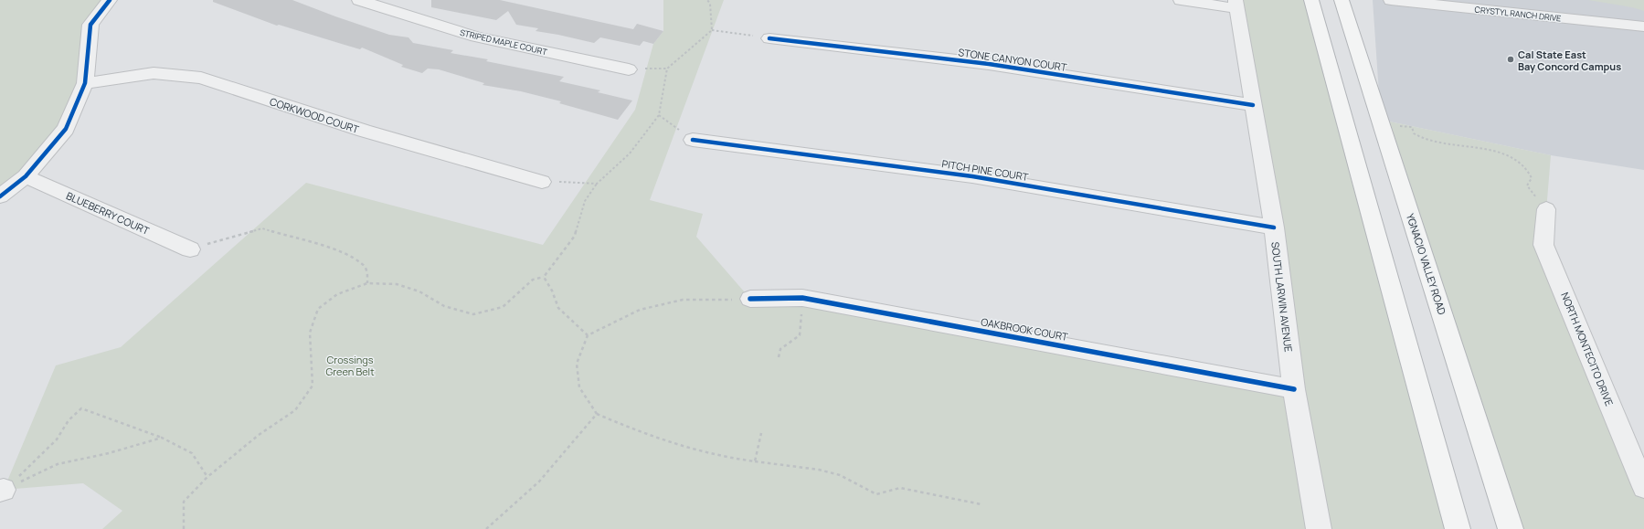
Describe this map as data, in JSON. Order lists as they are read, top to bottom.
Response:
{
  "streets": {
    "highway": ["YGNACIO VALLEY ROAD"],
    "street": [
      "CRYSTYL RANCH DRIVE",
      "STRIPED MAPLE COURT",
      "STONE CANYON COURT",
      "CORKWOOD COURT",
      "PITCH PINE COURT",
      "BLUEBERRY COURT",
      "SOUTH LARWIN AVENUE",
      "OAKBROOK COURT",
      "NORTH MONTECITO DRIVE"
    ]
  },
  "crossings": [
    ["STONE CANYON COURT", "SOUTH LARWIN AVENUE"],
    ["PITCH PINE COURT", "SOUTH LARWIN AVENUE"],
    ["SOUTH LARWIN AVENUE", "OAKBROOK COURT"]
  ],
  "parks": ["Crossings Green Belt"],
  "places": ["Cal State East Bay Concord Campus"]
}
